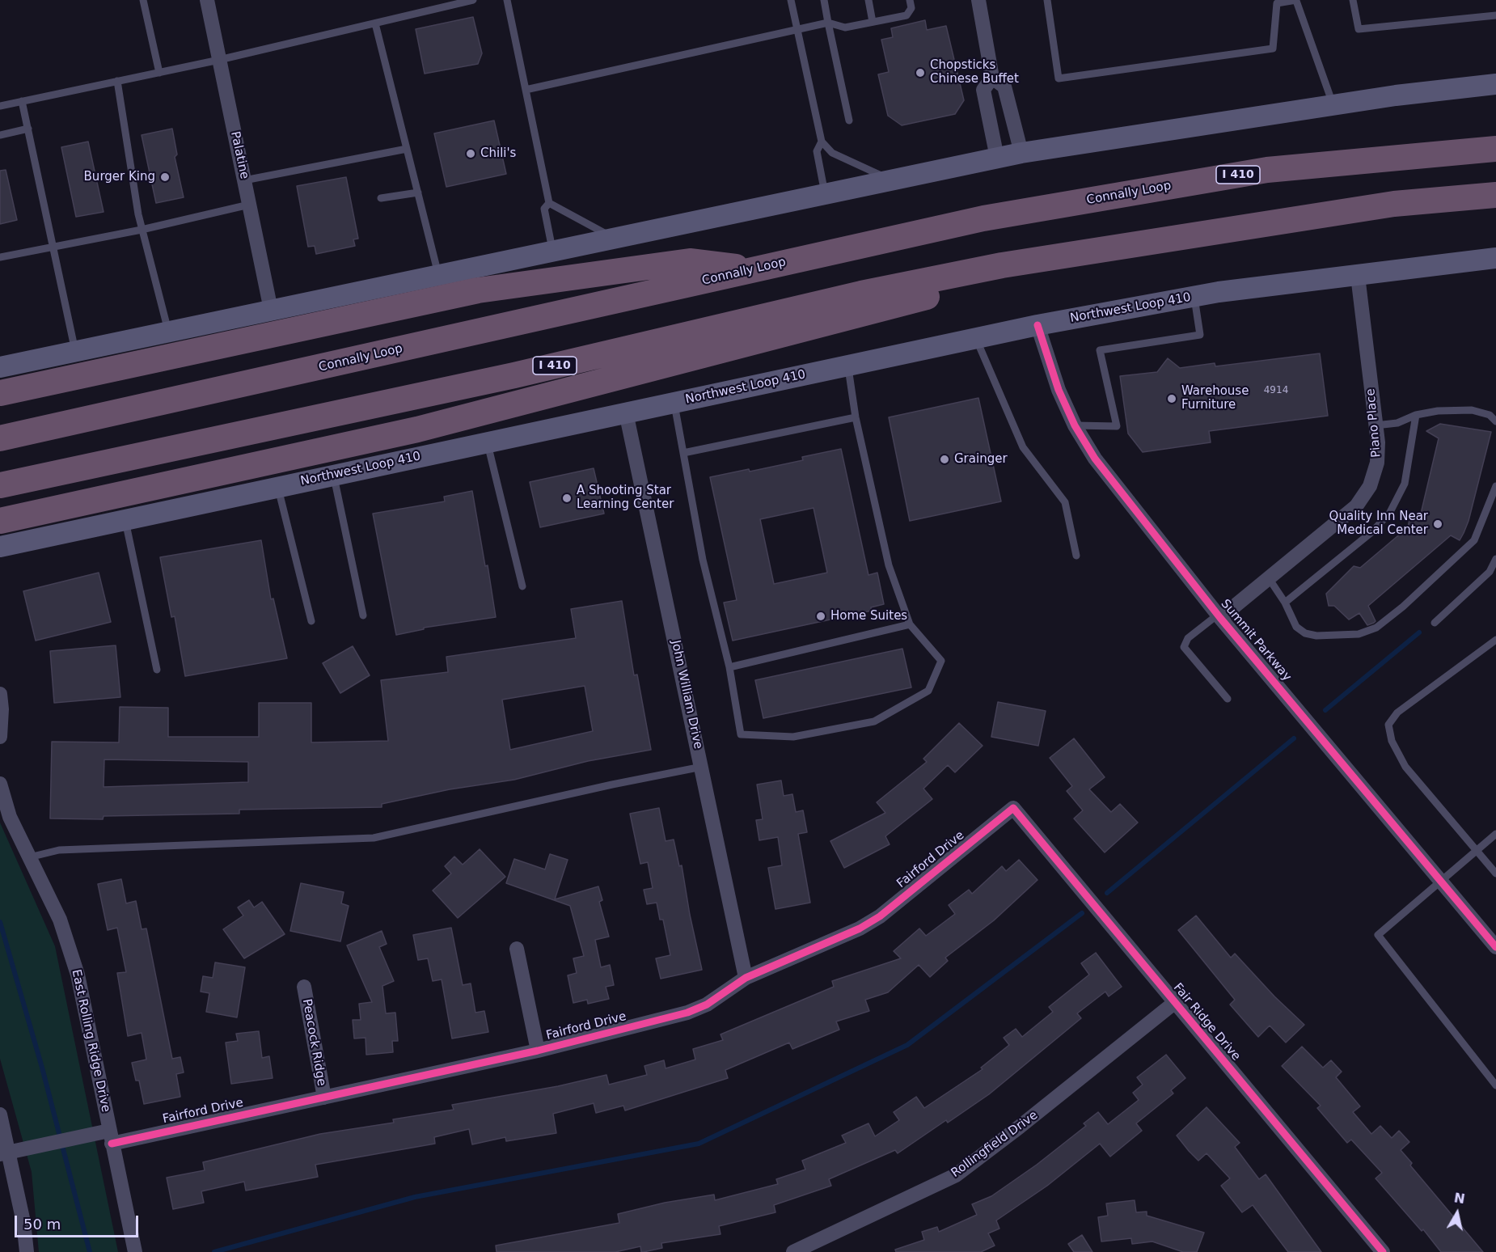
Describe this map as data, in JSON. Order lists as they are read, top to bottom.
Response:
{
  "streets": {
    "highway": ["I 410", "Connally Loop"],
    "main road": ["Northwest Loop 410"],
    "street": [
      "Palatine",
      "Piano Place",
      "Summit Parkway",
      "John William Drive",
      "Fairford Drive",
      "Fair Ridge Drive",
      "East Rolling Ridge Drive",
      "Peacock Ridge",
      "Rollingfield Drive"
    ]
  },
  "crossings": [
    ["Northwest Loop 410", "Piano Place"],
    ["Northwest Loop 410", "Summit Parkway"],
    ["Northwest Loop 410", "John William Drive"],
    ["Piano Place", "Summit Parkway"],
    ["John William Drive", "Fairford Drive"],
    ["Fairford Drive", "Fair Ridge Drive"],
    ["Fairford Drive", "East Rolling Ridge Drive"],
    ["Fairford Drive", "Peacock Ridge"],
    ["Fair Ridge Drive", "Rollingfield Drive"]
  ],
  "places": [
    "Chopsticks Chinese Buffet",
    "Chili's",
    "Burger King",
    "Warehouse Furniture",
    "Grainger",
    "A Shooting Star Learning Center",
    "Quality Inn Near Medical Center",
    "Home Suites"
  ],
  "house_numbers": ["4914"],
  "scale_bar": "50 m",
  "north": "top"
}
